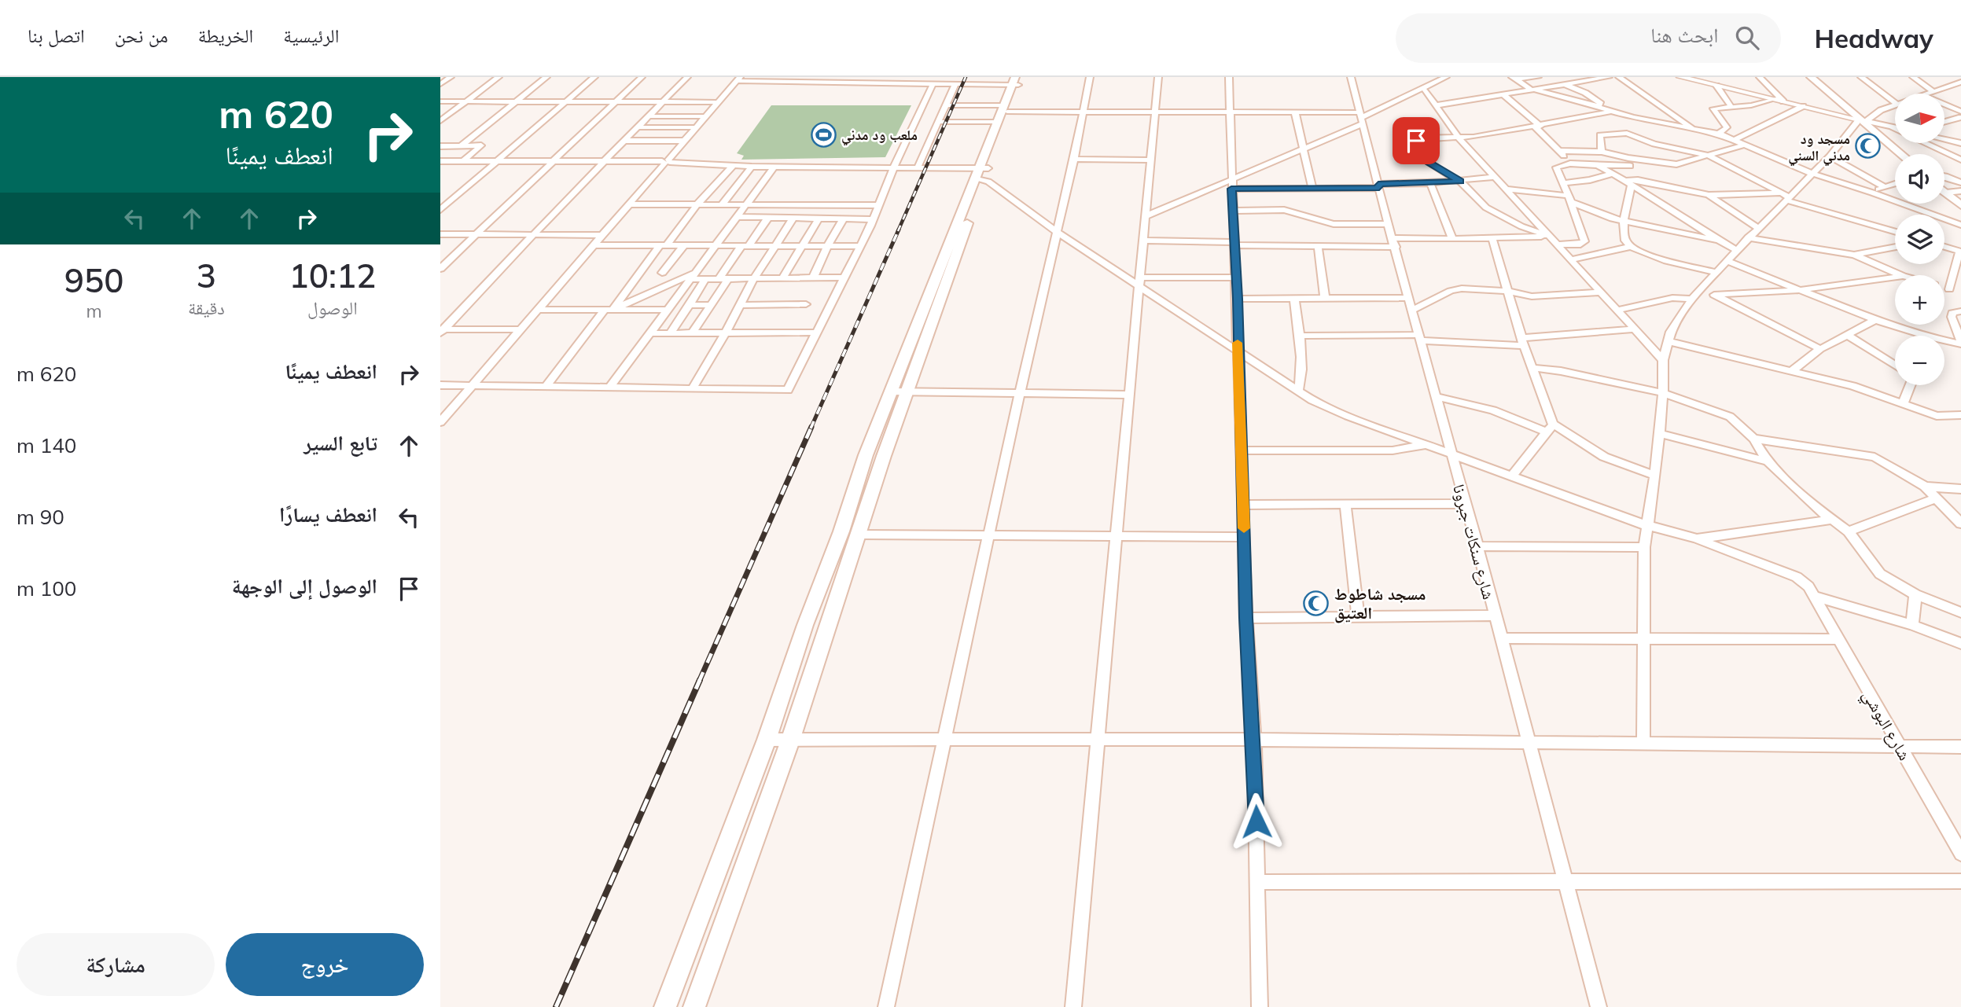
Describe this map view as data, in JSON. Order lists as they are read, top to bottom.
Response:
{
  "streets": {
    "street": ["شارع سنكات جبرونا", "شارع البوشي"]
  },
  "places": {
    "sports": ["ملعب ود مدني"],
    "mosque": ["مسجد ود مدني السني", "مسجد شاطوط العتيق"]
  },
  "north": "right",
  "page": {
    "header": "Headway",
    "search": "ابحث هنا",
    "nav": [
      "الرئيسية",
      "الخريطة",
      "من نحن",
      "اتصل بنا"
    ],
    "turn": ["620 m", "انعطف يمينًا"],
    "map_buttons": ["+", "−"],
    "eta": [
      "10:12",
      "الوصول",
      "3",
      "دقيقة",
      "950",
      "m"
    ],
    "list": [
      {
        "name": "انعطف يمينًا",
        "value": "620 m"
      },
      {
        "name": "تابع السير",
        "value": "140 m"
      },
      {
        "name": "انعطف يسارًا",
        "value": "90 m"
      },
      {
        "name": "الوصول إلى الوجهة",
        "value": "100 m"
      }
    ],
    "buttons": ["خروج", "مشاركة"]
  }
}
